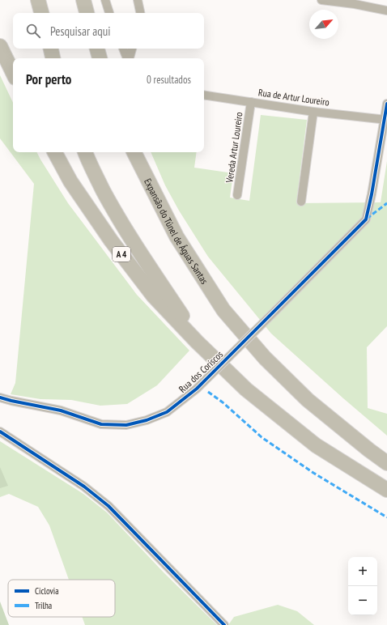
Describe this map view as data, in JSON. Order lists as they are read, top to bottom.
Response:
{
  "streets": {
    "highway": ["Expansão do Túnel de Águas Santas", "A 4"],
    "street": ["Rua de Artur Loureiro", "Vereda Artur Loureiro", "Rua dos Coriscos"]
  },
  "crossings": [
    ["Rua de Artur Loureiro", "Vereda Artur Loureiro"],
    ["Rua de Artur Loureiro", "Rua dos Coriscos"]
  ],
  "legend": ["Ciclovia", "Trilha"],
  "north": "top right",
  "page": {
    "search": "Pesquisar aqui",
    "heading": ["Por perto", "0 resultados"],
    "map_buttons": ["+", "−"]
  }
}
